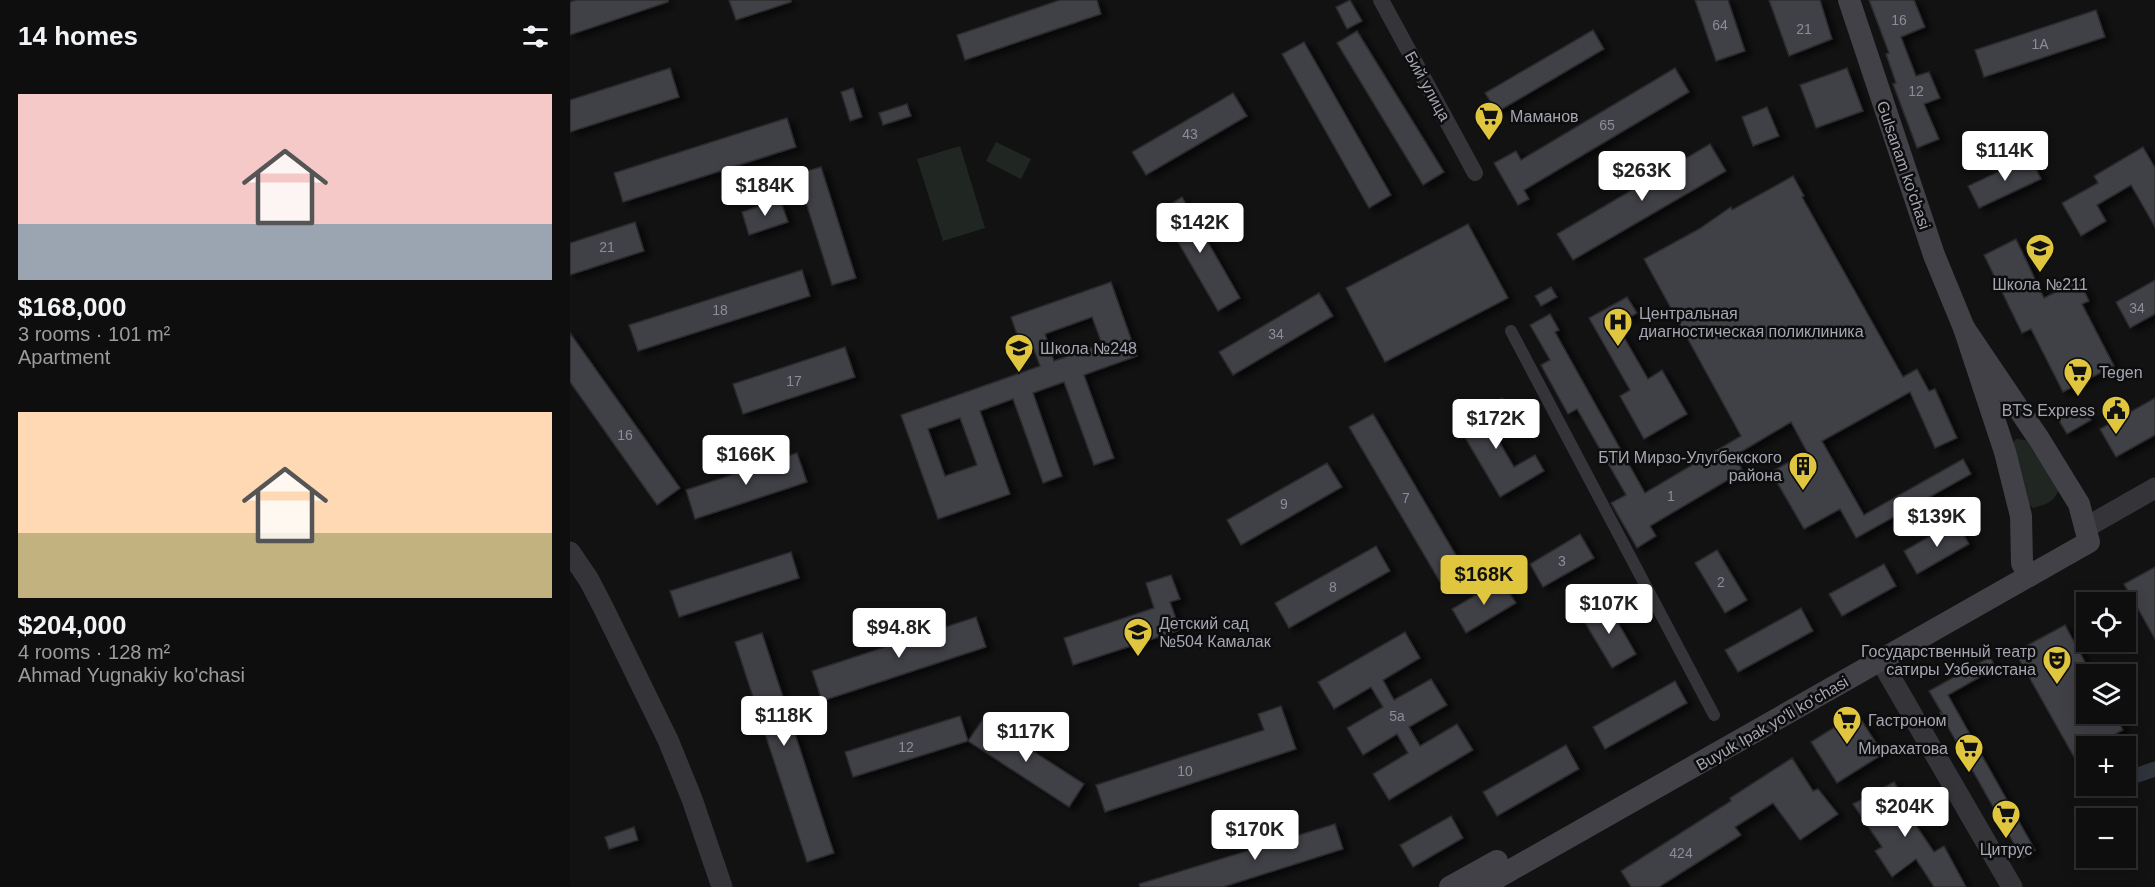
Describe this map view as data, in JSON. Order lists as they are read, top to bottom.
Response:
{
  "streets": {
    "main road": ["Gulsanam ko'chasi", "Buyuk Ipak yo'li ko'chasi"],
    "street": ["Бий улица"]
  },
  "places": {
    "supermarket": [
      "Маманов",
      "Tegen",
      "Гастроном",
      "Мирахатова",
      "Цитрус"
    ],
    "school or university": ["Школа №211", "Школа №248", "Детский сад №504 Камалак"],
    "hospital": ["Центральная диагностическая поликлиника"],
    "public building": ["BTS Express"],
    "building": ["БТИ Мирзо-Улугбекского района"],
    "theatre": ["Государственный театр сатиры Узбекистана"]
  },
  "house_numbers": [
    "16",
    "64",
    "21",
    "1A",
    "12",
    "65",
    "43",
    "21",
    "34",
    "18",
    "34",
    "17",
    "16",
    "1",
    "7",
    "9",
    "3",
    "2",
    "8",
    "5а",
    "12",
    "10",
    "424"
  ],
  "page": {
    "heading": "14 homes",
    "list": [
      {
        "name": "$168,000",
        "note": "3 rooms · 101 m² · Apartment"
      },
      {
        "name": "$204,000",
        "note": "4 rooms · 128 m² · Ahmad Yugnakiy ko'chasi"
      }
    ],
    "price": [
      "$114K",
      "$263K",
      "$184K",
      "$142K",
      "$172K",
      "$166K",
      "$139K",
      "$168K",
      "$107K",
      "$94.8K",
      "$118K",
      "$117K",
      "$204K",
      "$170K"
    ],
    "map_buttons": ["+", "−"]
  }
}
